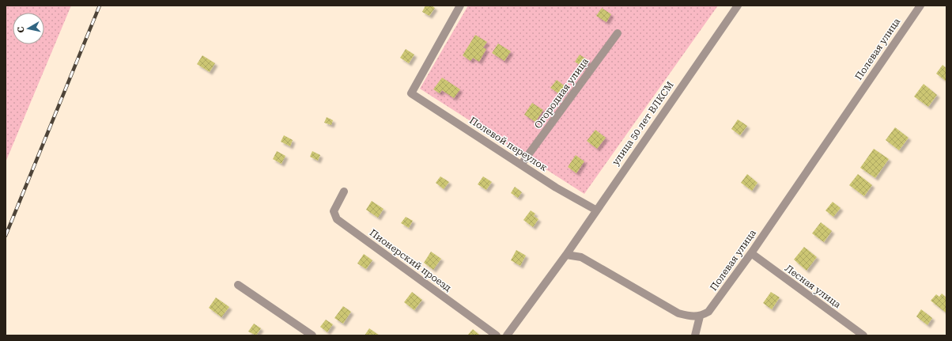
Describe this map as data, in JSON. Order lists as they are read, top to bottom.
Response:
{
  "streets": {
    "street": [
      "Полевая улица",
      "Огородная улица",
      "улица 50 лет ВЛКСМ",
      "Полевой переулок",
      "Пионерский проезд",
      "Лесная улица"
    ]
  },
  "crossings": [
    ["Полевая улица", "Лесная улица"],
    ["Огородная улица", "Полевой переулок"],
    ["улица 50 лет ВЛКСМ", "Полевой переулок"]
  ],
  "north": "left"
}
